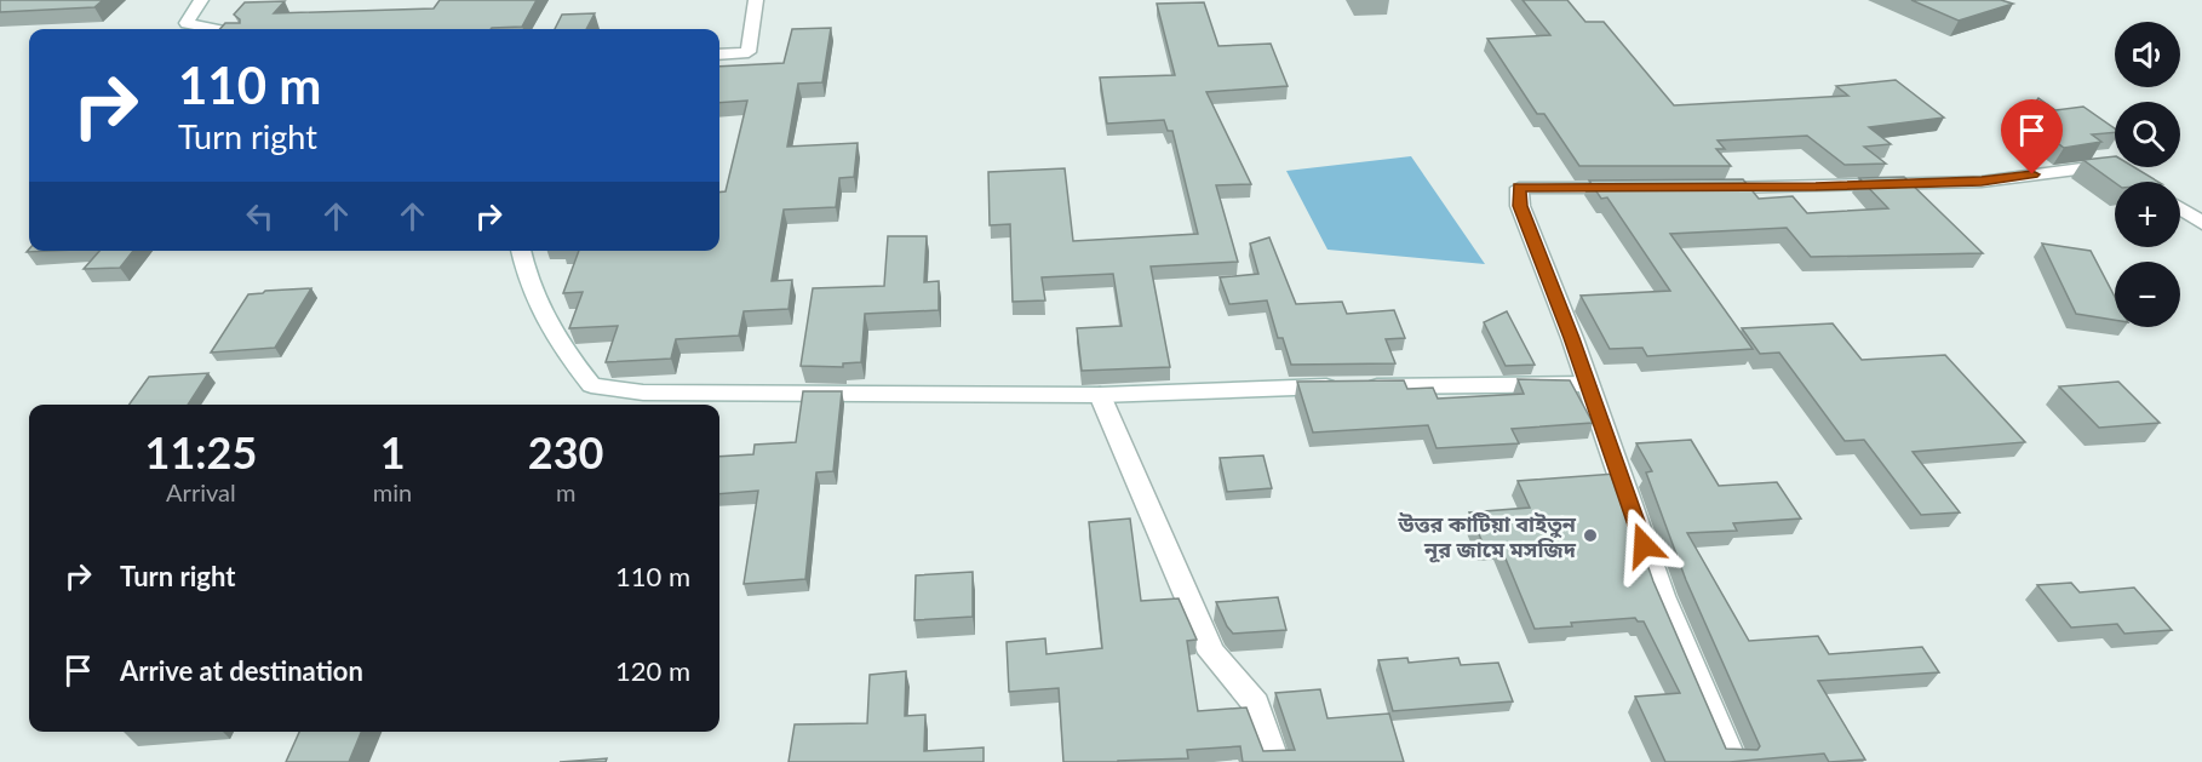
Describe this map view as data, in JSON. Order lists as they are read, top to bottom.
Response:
{
  "places": ["উত্তর কাটিয়া বাইতুন নূর জামে মসজিদ"],
  "page": {
    "map_buttons": ["+", "−"],
    "turn": ["110 m", "Turn right"],
    "eta": [
      "11:25",
      "Arrival",
      "1",
      "min",
      "230",
      "m"
    ],
    "list": [
      {
        "name": "Turn right",
        "value": "110 m"
      },
      {
        "name": "Arrive at destination",
        "value": "120 m"
      }
    ]
  }
}
